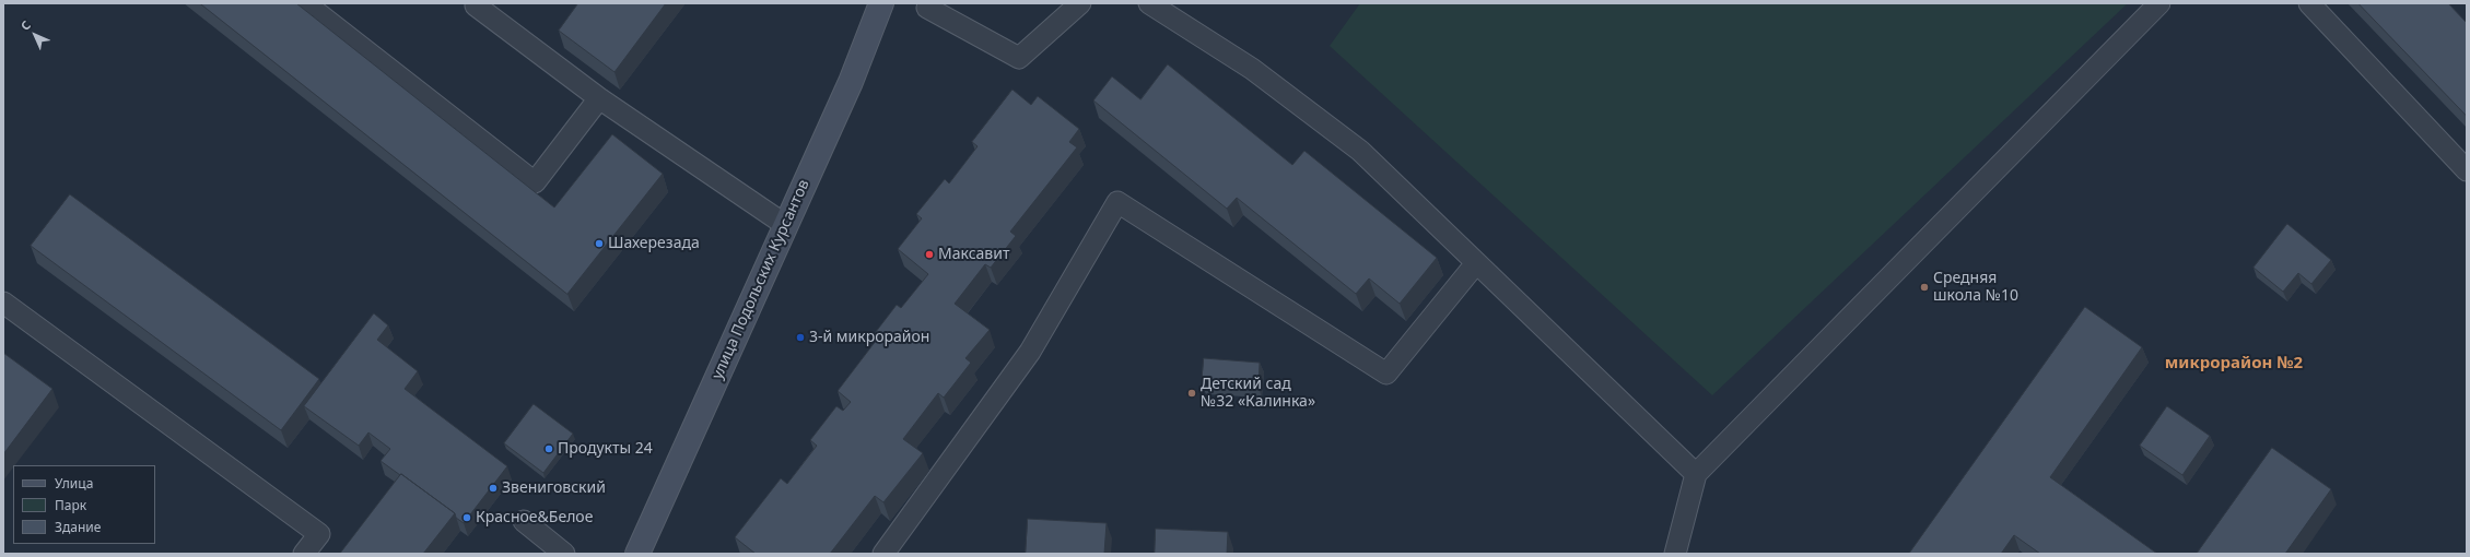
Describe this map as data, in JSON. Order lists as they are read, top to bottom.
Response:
{
  "streets": {
    "street": ["улица Подольских Курсантов"]
  },
  "districts": ["микрорайон №2"],
  "places": [
    "Шахерезада",
    "Максавит",
    "Средняя школа №10",
    "3-й микрорайон",
    "Детский сад №32 «Калинка»",
    "Продукты 24",
    "Звениговский",
    "Красное&Белое"
  ],
  "legend": ["Улица", "Парк", "Здание"],
  "north": "top left"
}
